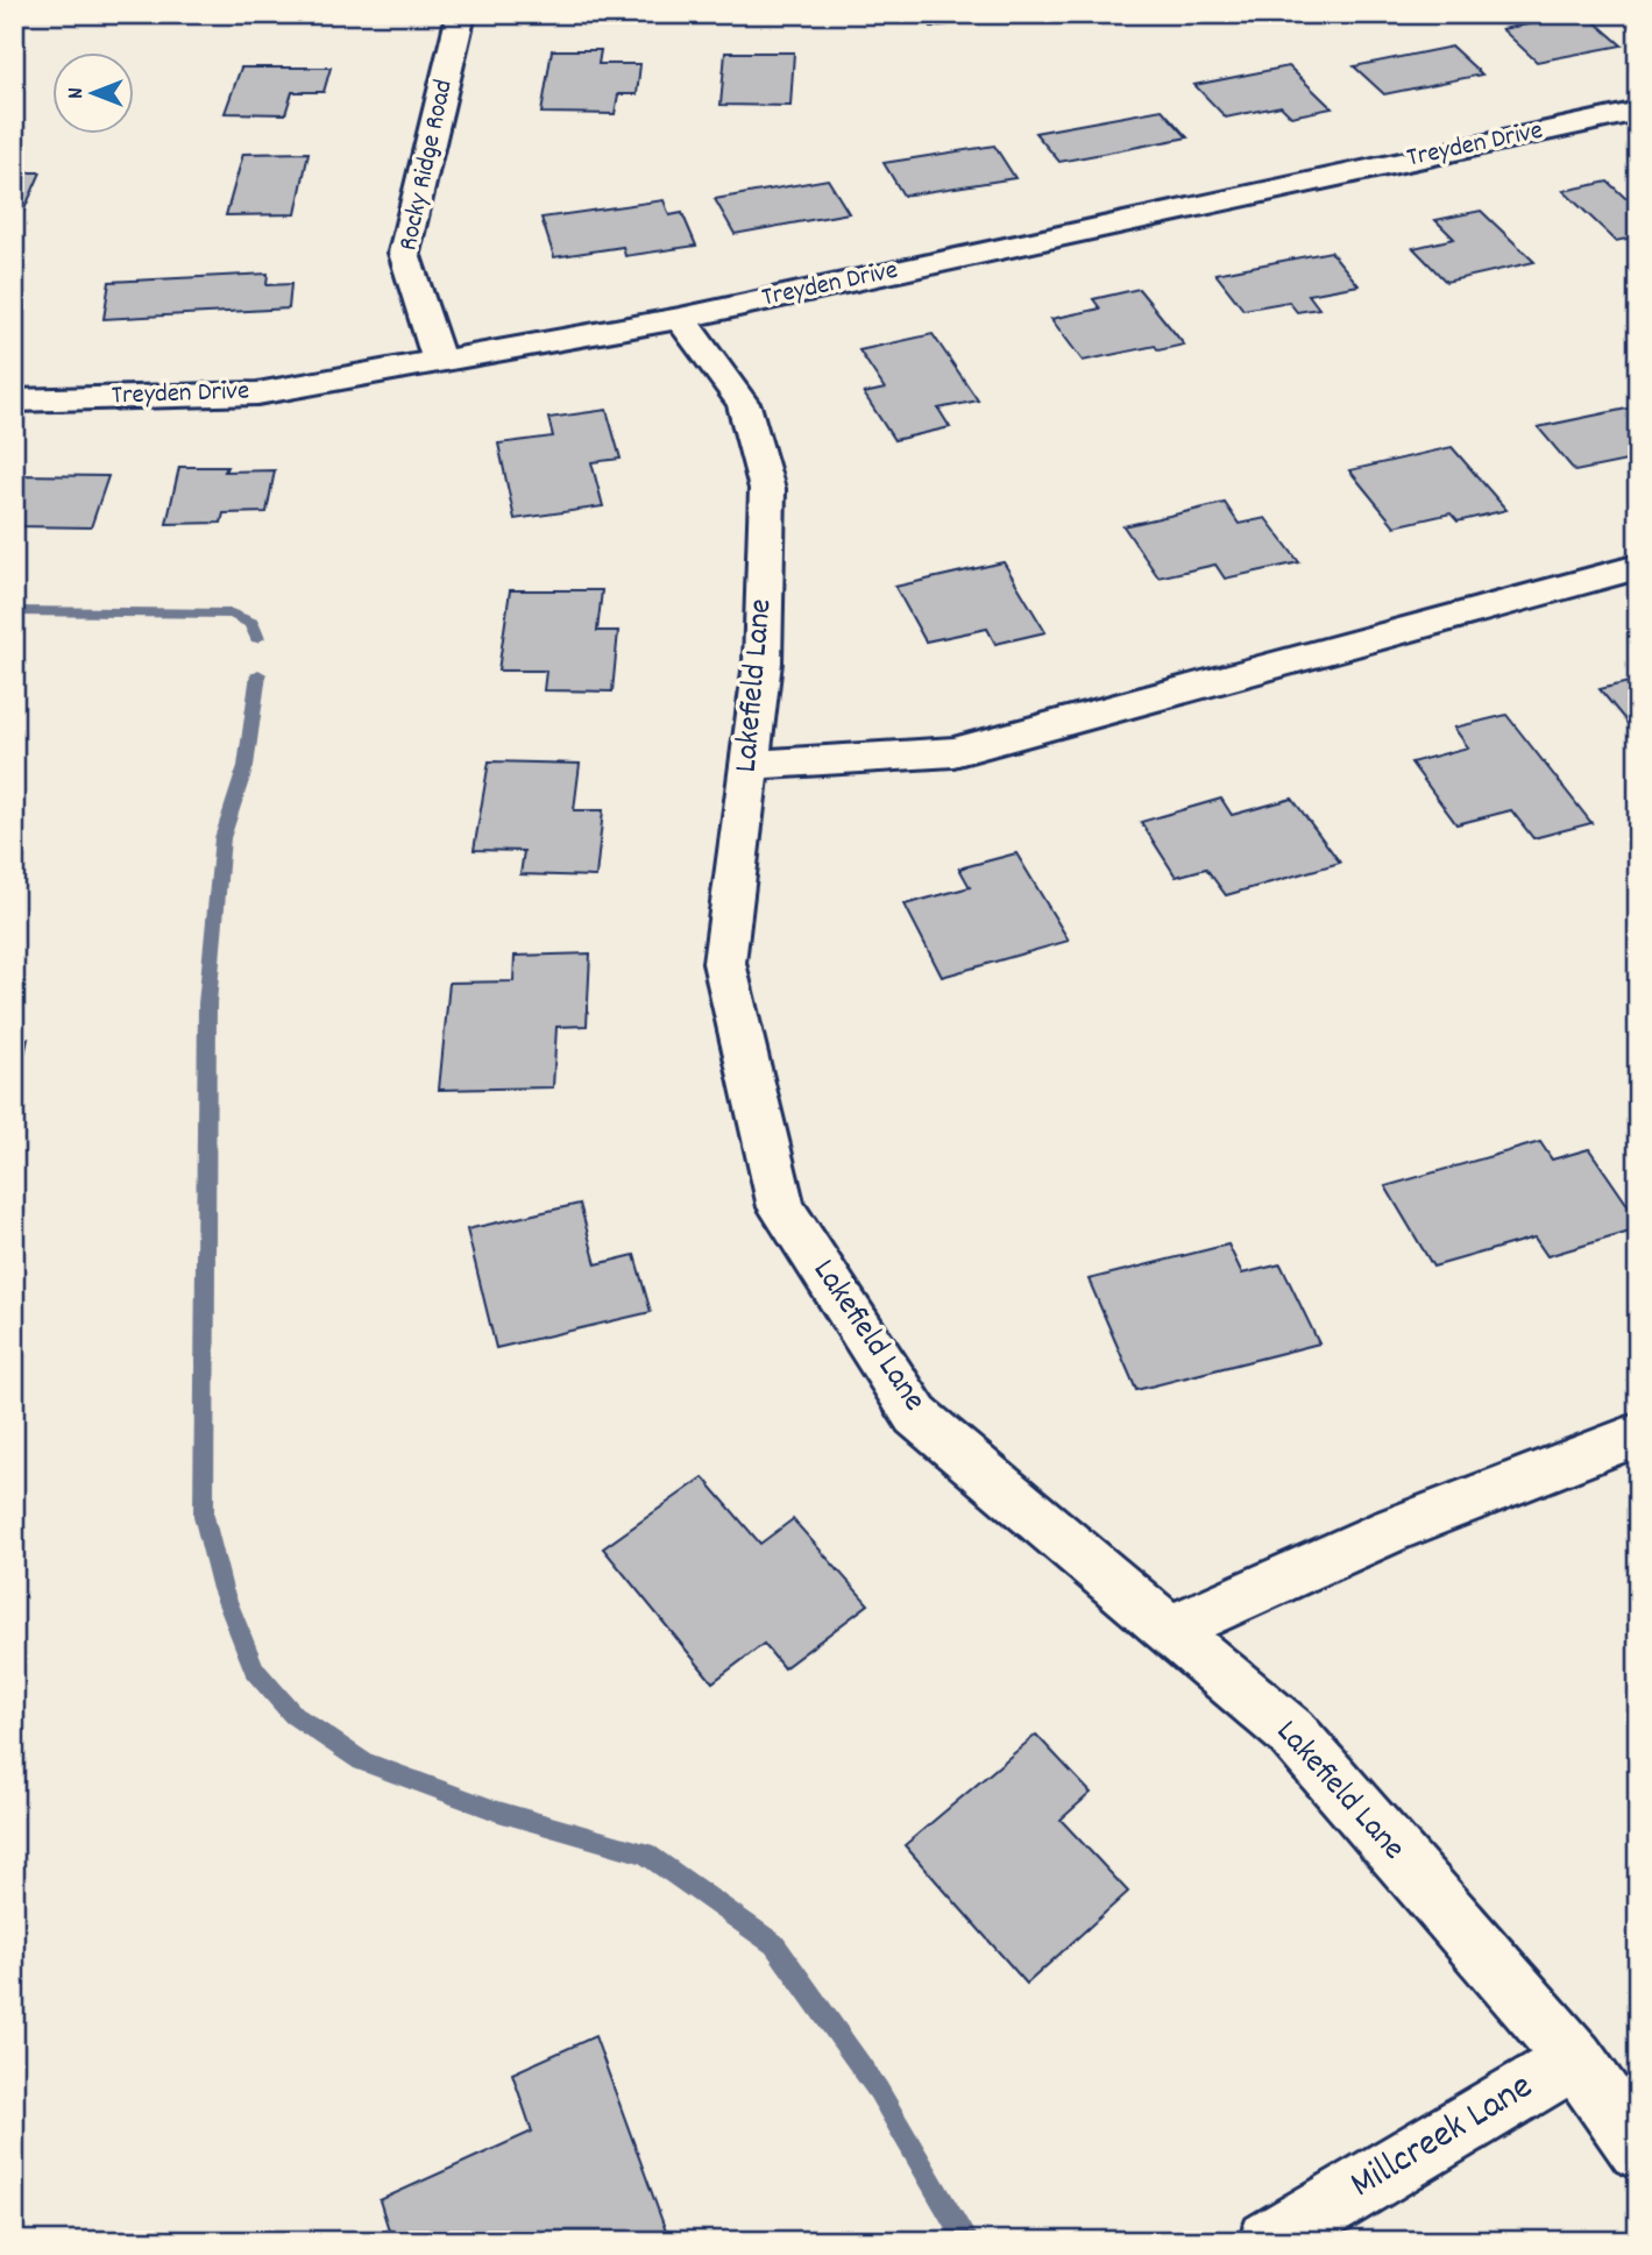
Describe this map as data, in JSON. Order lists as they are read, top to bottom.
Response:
{
  "streets": {
    "street": [
      "Treyden Drive",
      "Rocky Ridge Road",
      "Lakefield Lane",
      "Millcreek Lane"
    ]
  },
  "crossings": [
    ["Treyden Drive", "Rocky Ridge Road"],
    ["Treyden Drive", "Lakefield Lane"],
    ["Lakefield Lane", "Millcreek Lane"]
  ],
  "north": "left"
}
